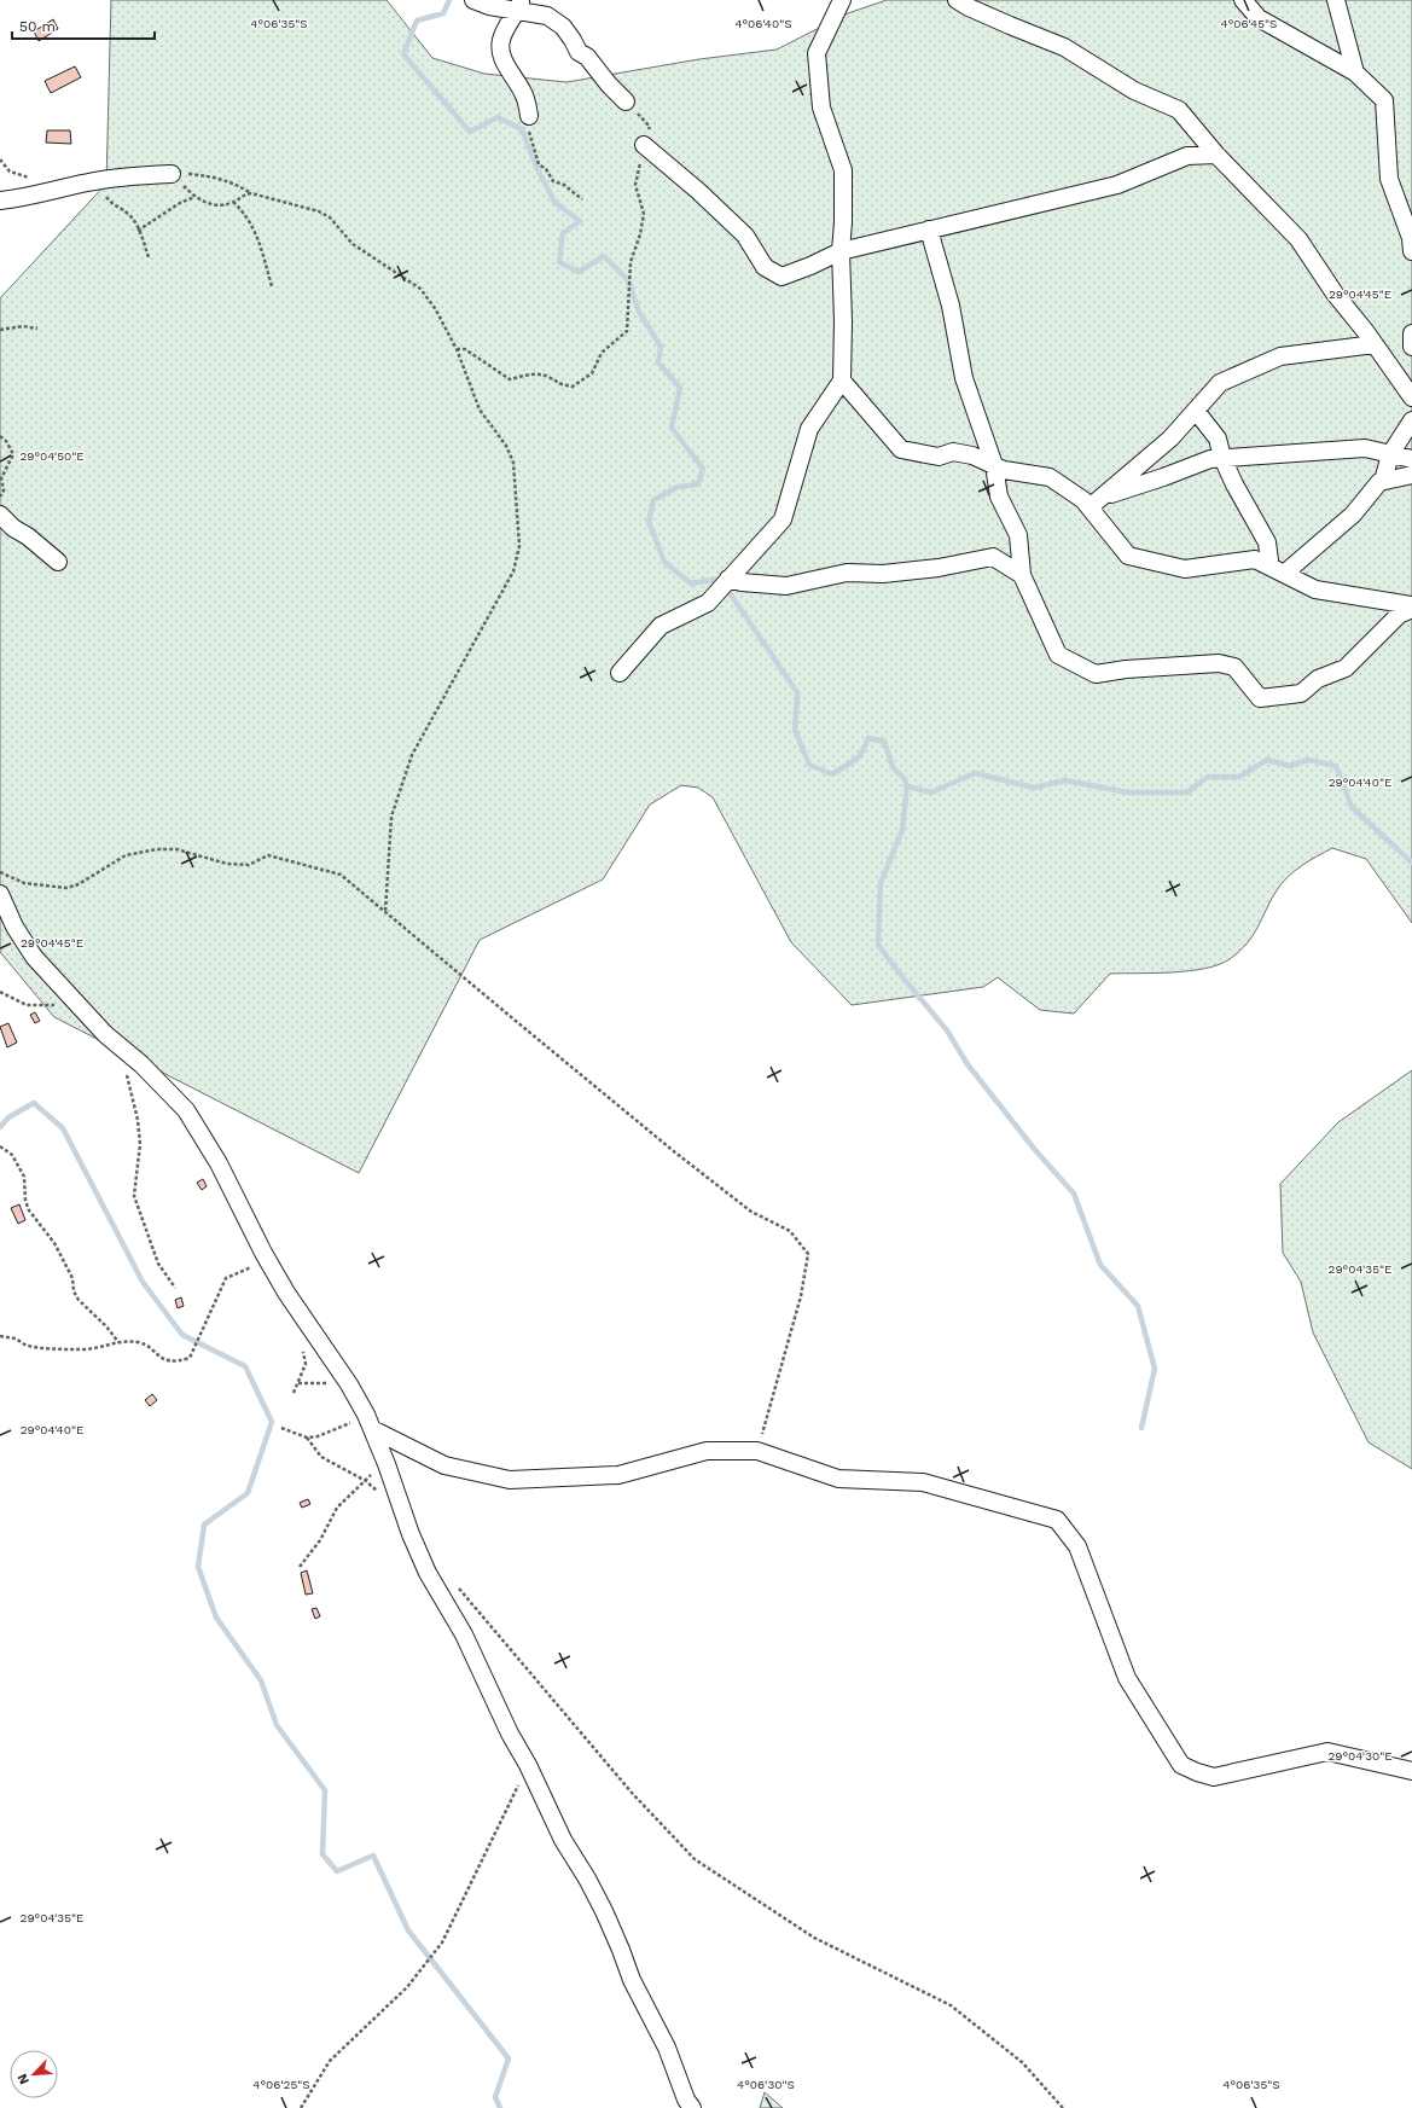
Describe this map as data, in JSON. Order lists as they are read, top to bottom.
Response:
{
  "scale_bar": "50 m",
  "north": "bottom left",
  "coordinates": [
    "4°06'35\"S",
    "4°06'40\"S",
    "4°06'45\"S",
    "29°04'45\"E",
    "29°04'50\"E",
    "29°04'40\"E",
    "29°04'35\"E",
    "29°04'30\"E",
    "4°06'25\"S",
    "4°06'30\"S"
  ]
}
